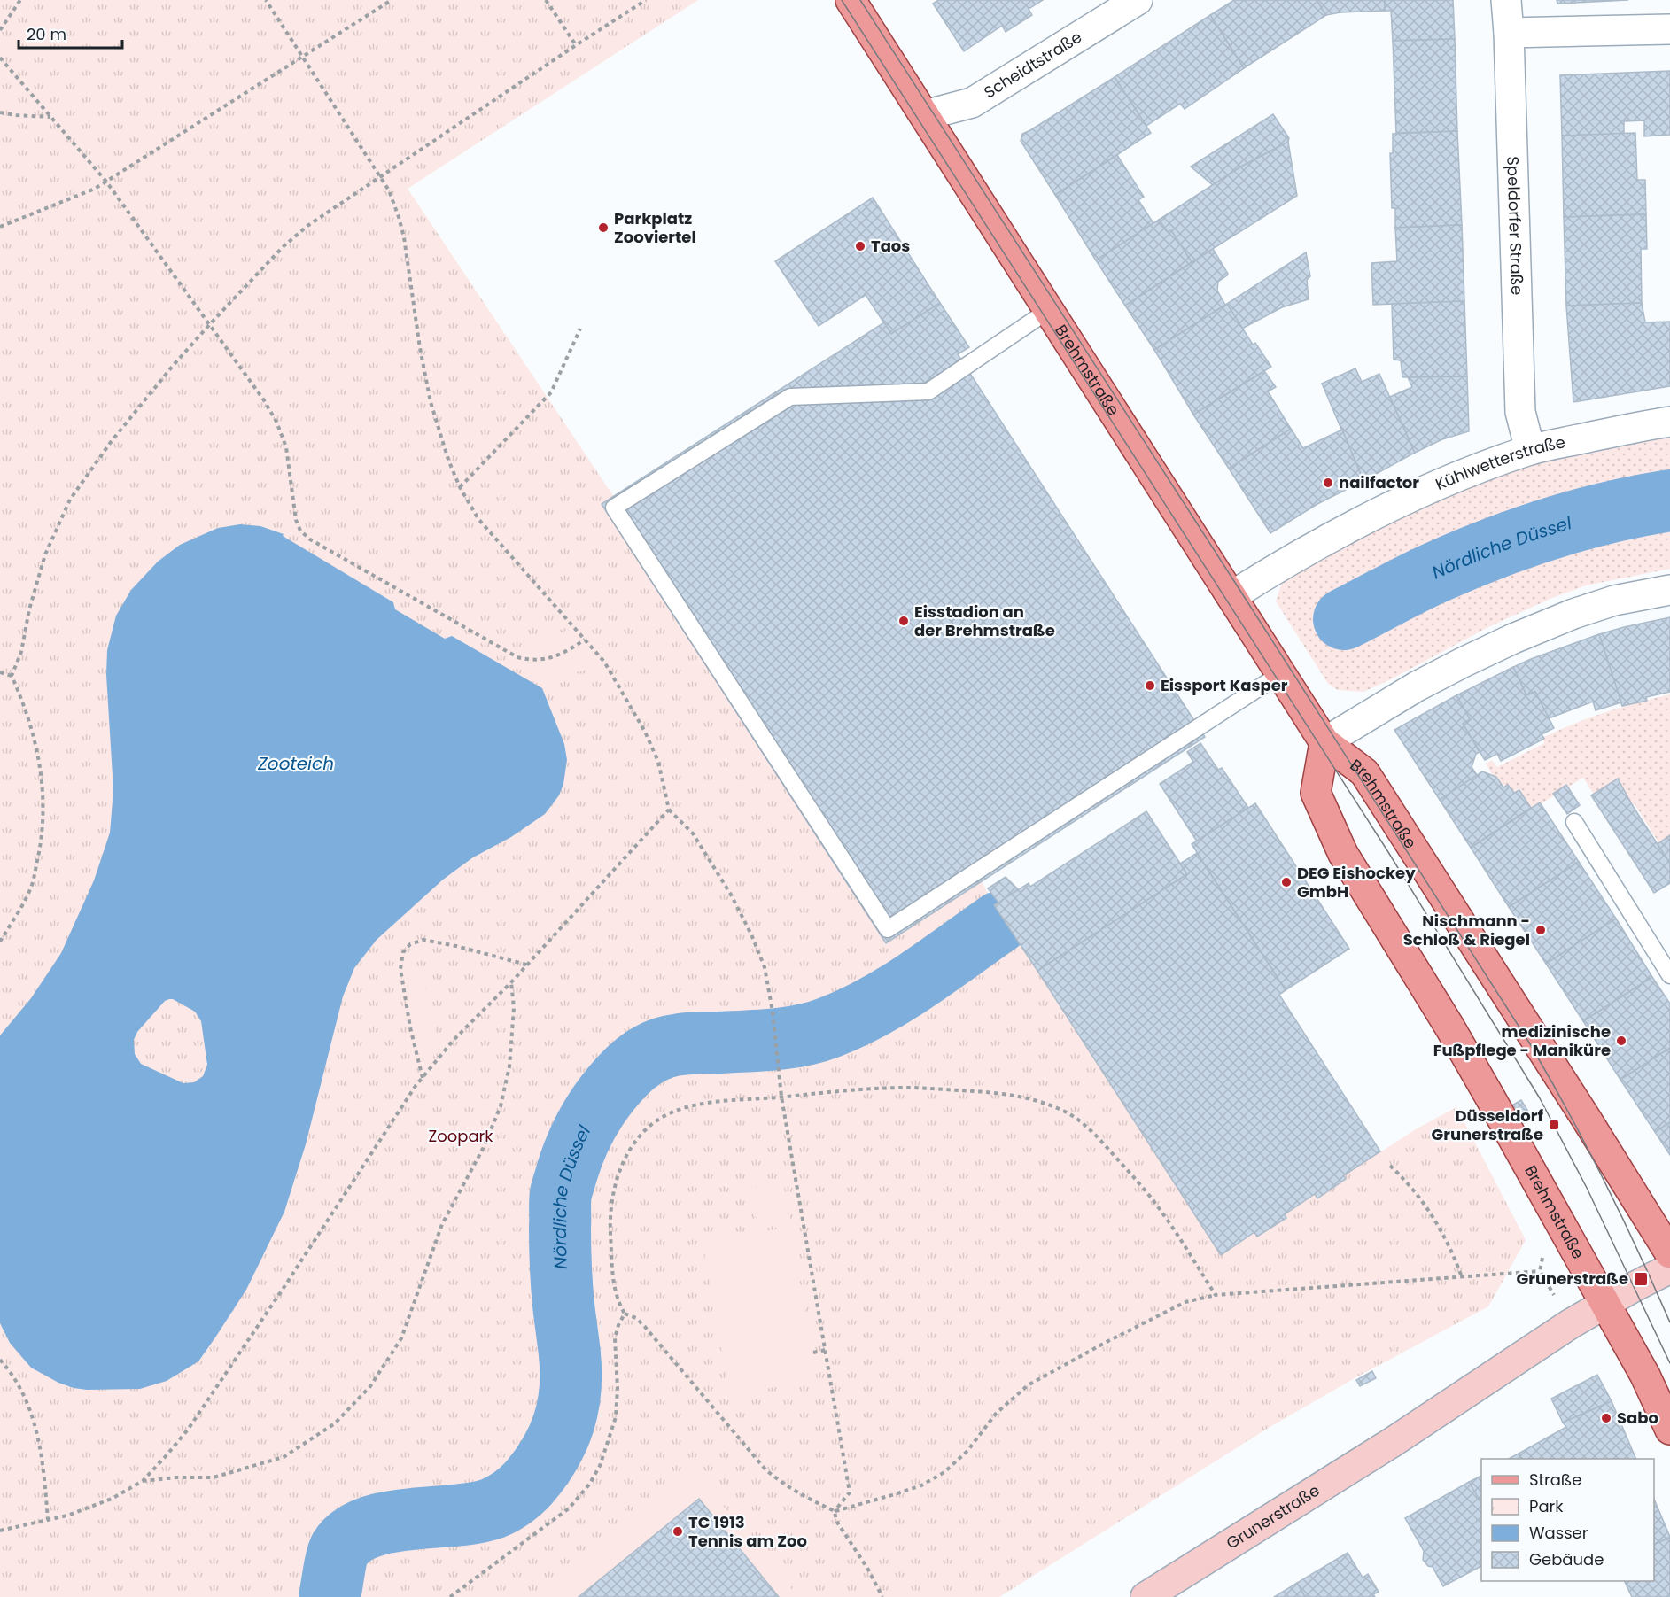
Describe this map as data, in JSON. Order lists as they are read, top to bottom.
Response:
{
  "streets": {
    "main road": ["Brehmstraße"],
    "street": [
      "Scheidtstraße",
      "Speldorfer Straße",
      "Kühlwetterstraße",
      "Grunerstraße"
    ]
  },
  "crossings": [
    ["Scheidtstraße", "Brehmstraße"],
    ["Speldorfer Straße", "Kühlwetterstraße"],
    ["Brehmstraße", "Kühlwetterstraße"],
    ["Brehmstraße", "Grunerstraße"]
  ],
  "water": ["Nördliche Düssel", "Zooteich"],
  "parks": ["Zoopark"],
  "places": {
    "other": [
      "Parkplatz Zooviertel",
      "Taos",
      "nailfactor",
      "Eisstadion an der Brehmstraße",
      "Eissport Kasper",
      "DEG Eishockey GmbH",
      "Nischmann - Schloß & Riegel",
      "medizinische Fußpflege - Maniküre",
      "Sabo",
      "TC 1913 Tennis am Zoo"
    ],
    "transit": ["Düsseldorf Grunerstraße", "Grunerstraße"]
  },
  "legend": [
    "Straße",
    "Park",
    "Wasser",
    "Gebäude"
  ],
  "scale_bar": "20 m"
}
